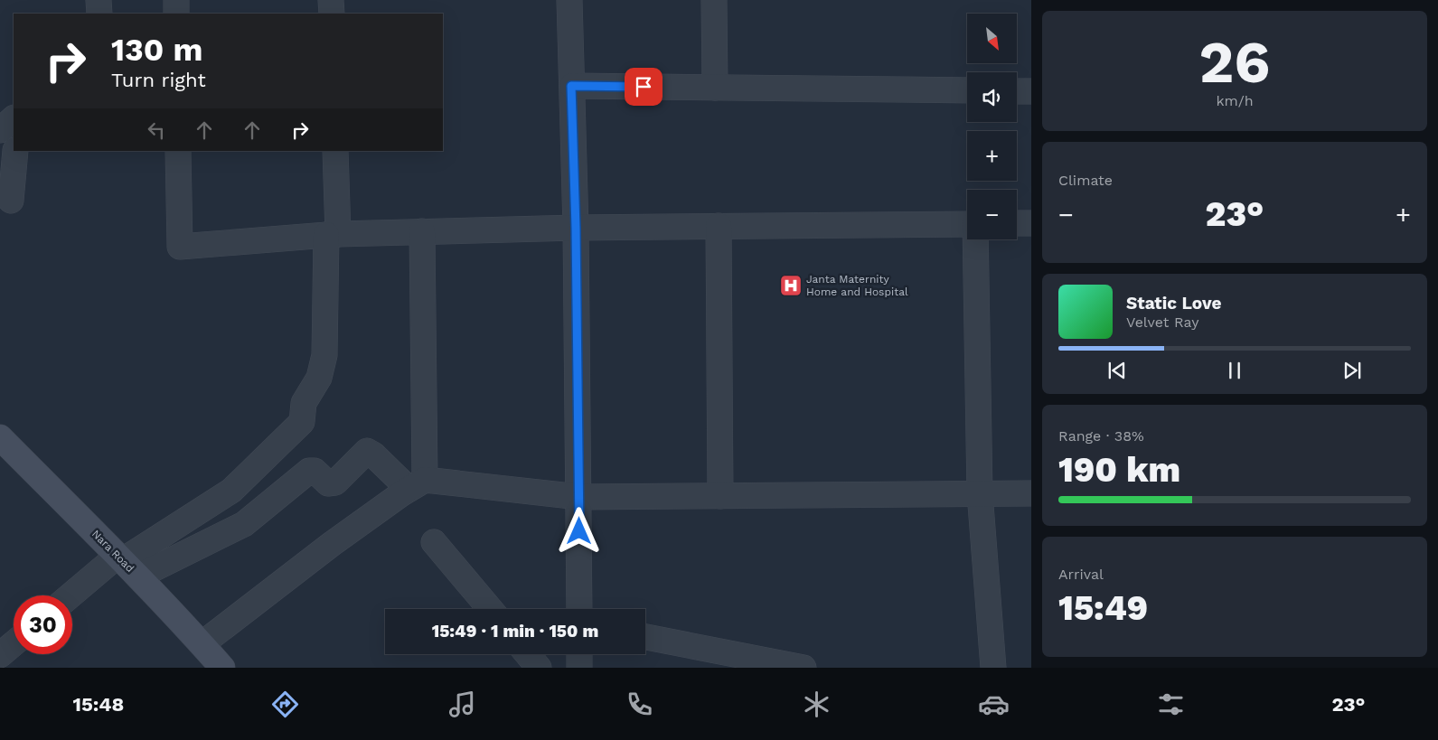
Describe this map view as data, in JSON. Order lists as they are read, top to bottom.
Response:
{
  "streets": {
    "main road": ["Nara Road"]
  },
  "places": {
    "hospital": ["Janta Maternity Home and Hospital"]
  },
  "north": "bottom right",
  "page": {
    "tile": [
      ["26", "km/h"],
      "Climate",
      ["Range · 38%", "190 km"],
      ["Arrival", "15:49"]
    ],
    "map_buttons": ["+", "−"],
    "turn": ["130 m", "Turn right"],
    "heat": ["−", "23°", "+"],
    "song": ["Static Love", "Velvet Ray"],
    "limit": "30",
    "trip": "15:49 · 1 min · 150 m",
    "tabs": ["15:48", "23°"]
  }
}
